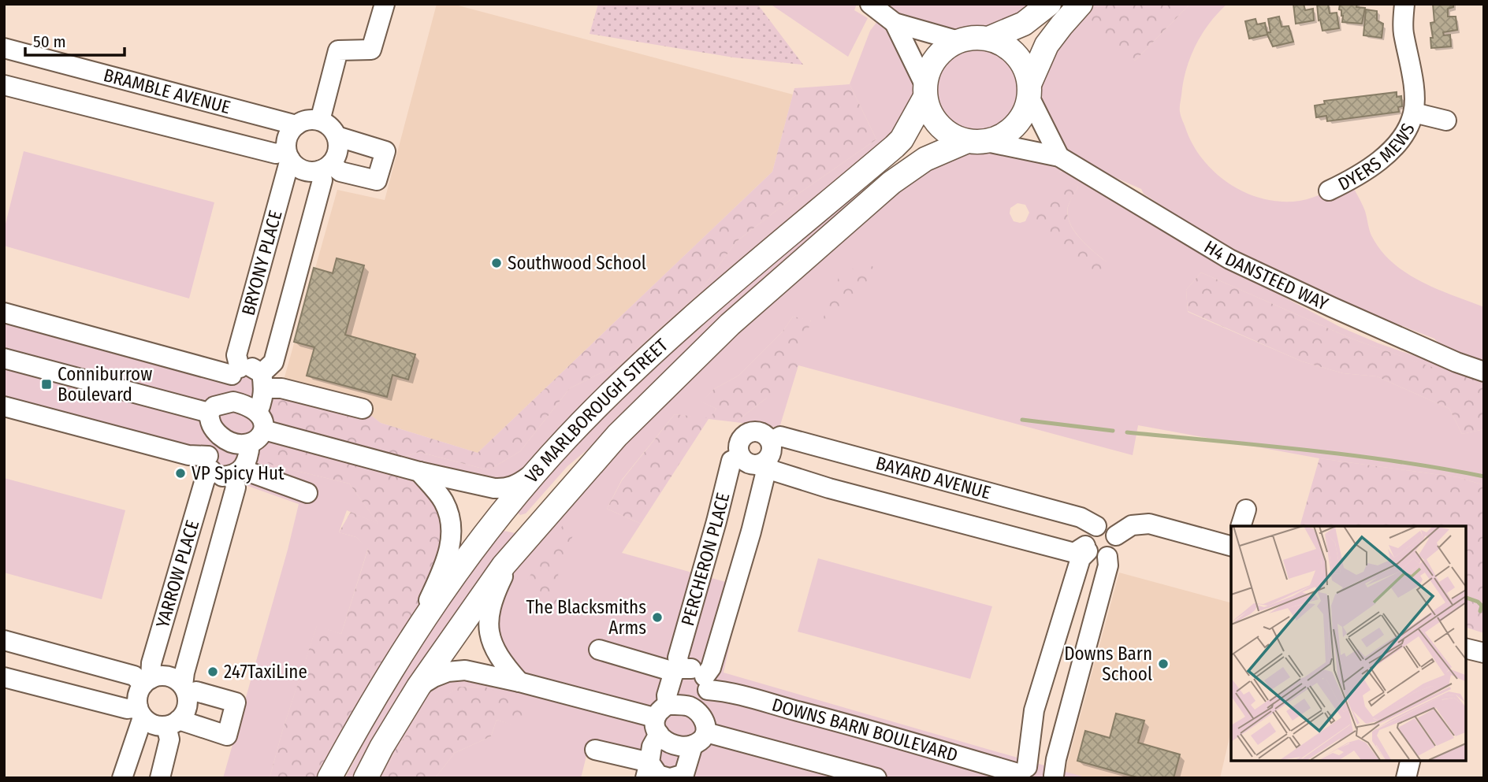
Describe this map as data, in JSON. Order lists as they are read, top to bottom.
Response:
{
  "streets": {
    "main road": ["V8 MARLBOROUGH STREET"],
    "street": [
      "BRAMBLE AVENUE",
      "DYERS MEWS",
      "BRYONY PLACE",
      "H4 DANSTEED WAY",
      "BAYARD AVENUE",
      "PERCHERON PLACE",
      "YARROW PLACE",
      "DOWNS BARN BOULEVARD"
    ]
  },
  "crossings": [
    ["BRAMBLE AVENUE", "BRYONY PLACE"],
    ["BRYONY PLACE", "YARROW PLACE"],
    ["H4 DANSTEED WAY", "V8 MARLBOROUGH STREET"],
    ["BAYARD AVENUE", "PERCHERON PLACE"],
    ["PERCHERON PLACE", "DOWNS BARN BOULEVARD"]
  ],
  "places": {
    "other": [
      "Southwood School",
      "VP Spicy Hut",
      "The Blacksmiths Arms",
      "Downs Barn School",
      "247TaxiLine"
    ],
    "transit": ["Conniburrow Boulevard"]
  },
  "scale_bar": "50 m"
}
